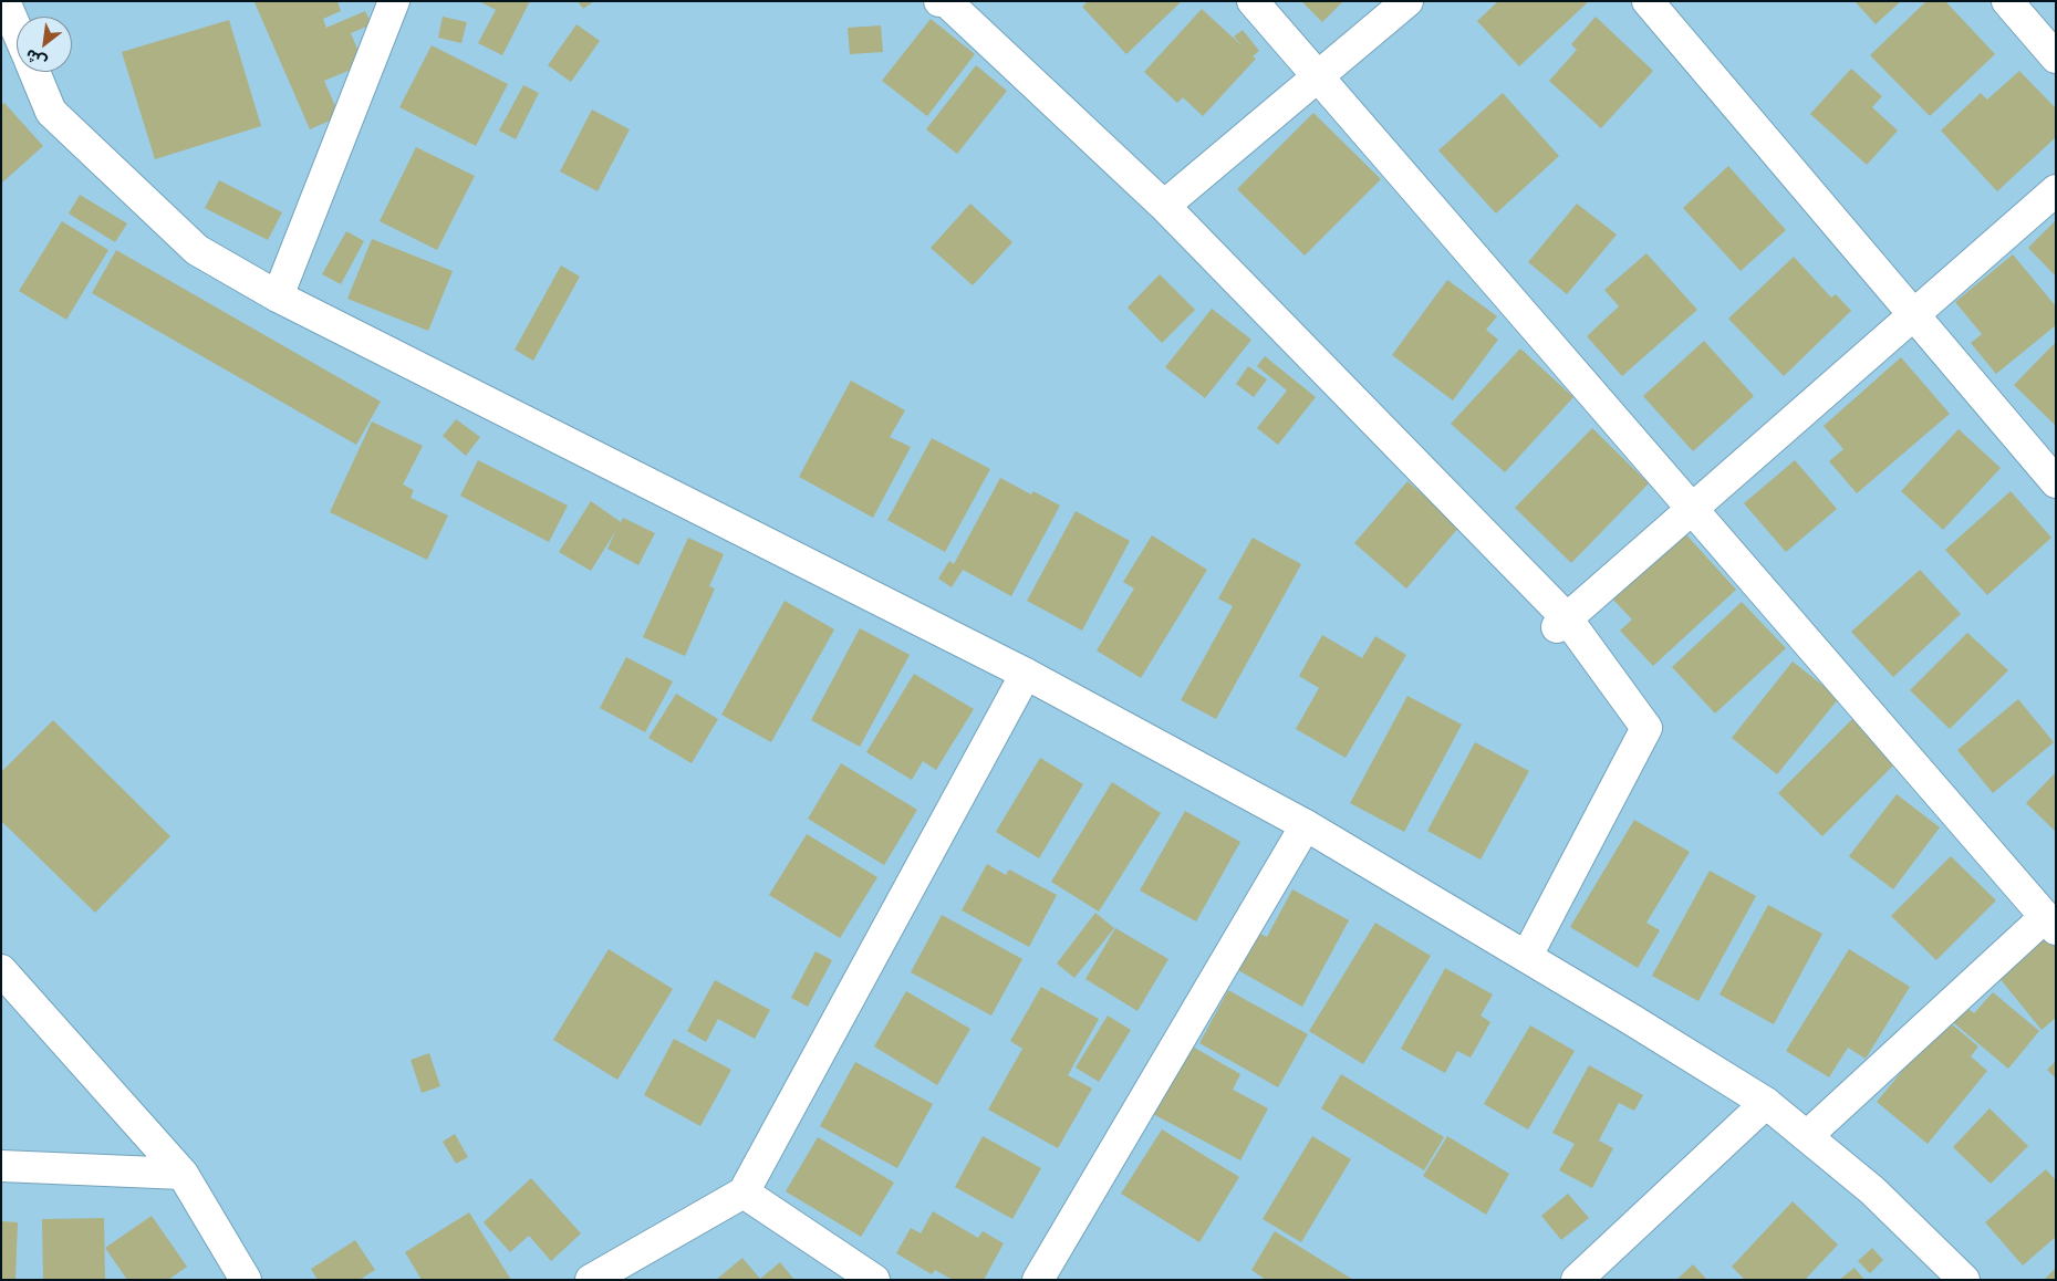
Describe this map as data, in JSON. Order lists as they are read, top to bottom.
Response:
{
  "north": "bottom left"
}
